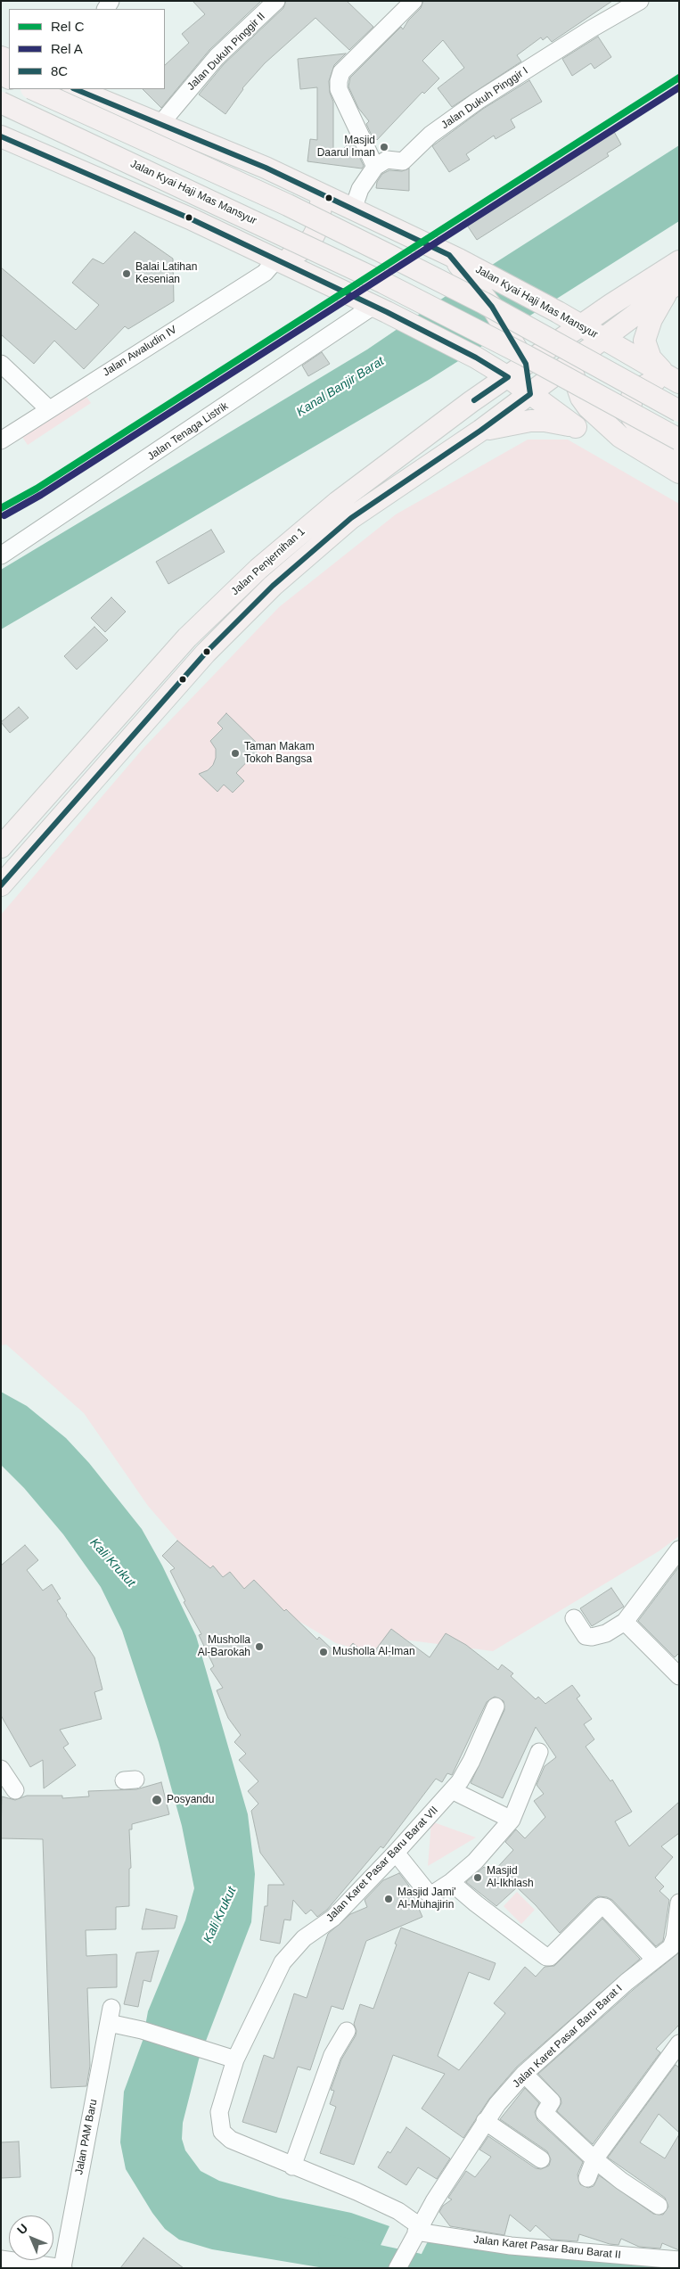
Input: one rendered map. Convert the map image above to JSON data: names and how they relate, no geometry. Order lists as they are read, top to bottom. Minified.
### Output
{"streets":{"main road":["Jalan Kyai Haji Mas Mansyur","Jalan Penjernihan 1"],"street":["Jalan Dukuh Pinggir II","Jalan Dukuh Pinggir I","Jalan Awaludin IV","Jalan Tenaga Listrik","Jalan Karet Pasar Baru Barat VII","Jalan Karet Pasar Baru Barat I","Jalan PAM Baru","Jalan Karet Pasar Baru Barat II"]},"crossings":[["Jalan Kyai Haji Mas Mansyur","Jalan Penjernihan 1"],["Jalan Karet Pasar Baru Barat VII","Jalan Karet Pasar Baru Barat I"],["Jalan Karet Pasar Baru Barat VII","Jalan PAM Baru"],["Jalan Karet Pasar Baru Barat VII","Jalan Karet Pasar Baru Barat II"],["Jalan Karet Pasar Baru Barat I","Jalan Karet Pasar Baru Barat II"]],"water":["Kanal Banjir Barat","Kali Krukut"],"places":["Masjid Daarul Iman","Balai Latihan Kesenian","Taman Makam Tokoh Bangsa","Musholla Al-Barokah","Musholla Al-Iman","Posyandu","Masjid Al-Ikhlash","Masjid Jami' Al-Muhajirin"],"lines":["rail line C","rail line A","transit line 8C"],"legend":["Rel C","Rel A","8C"],"north":"top left"}
